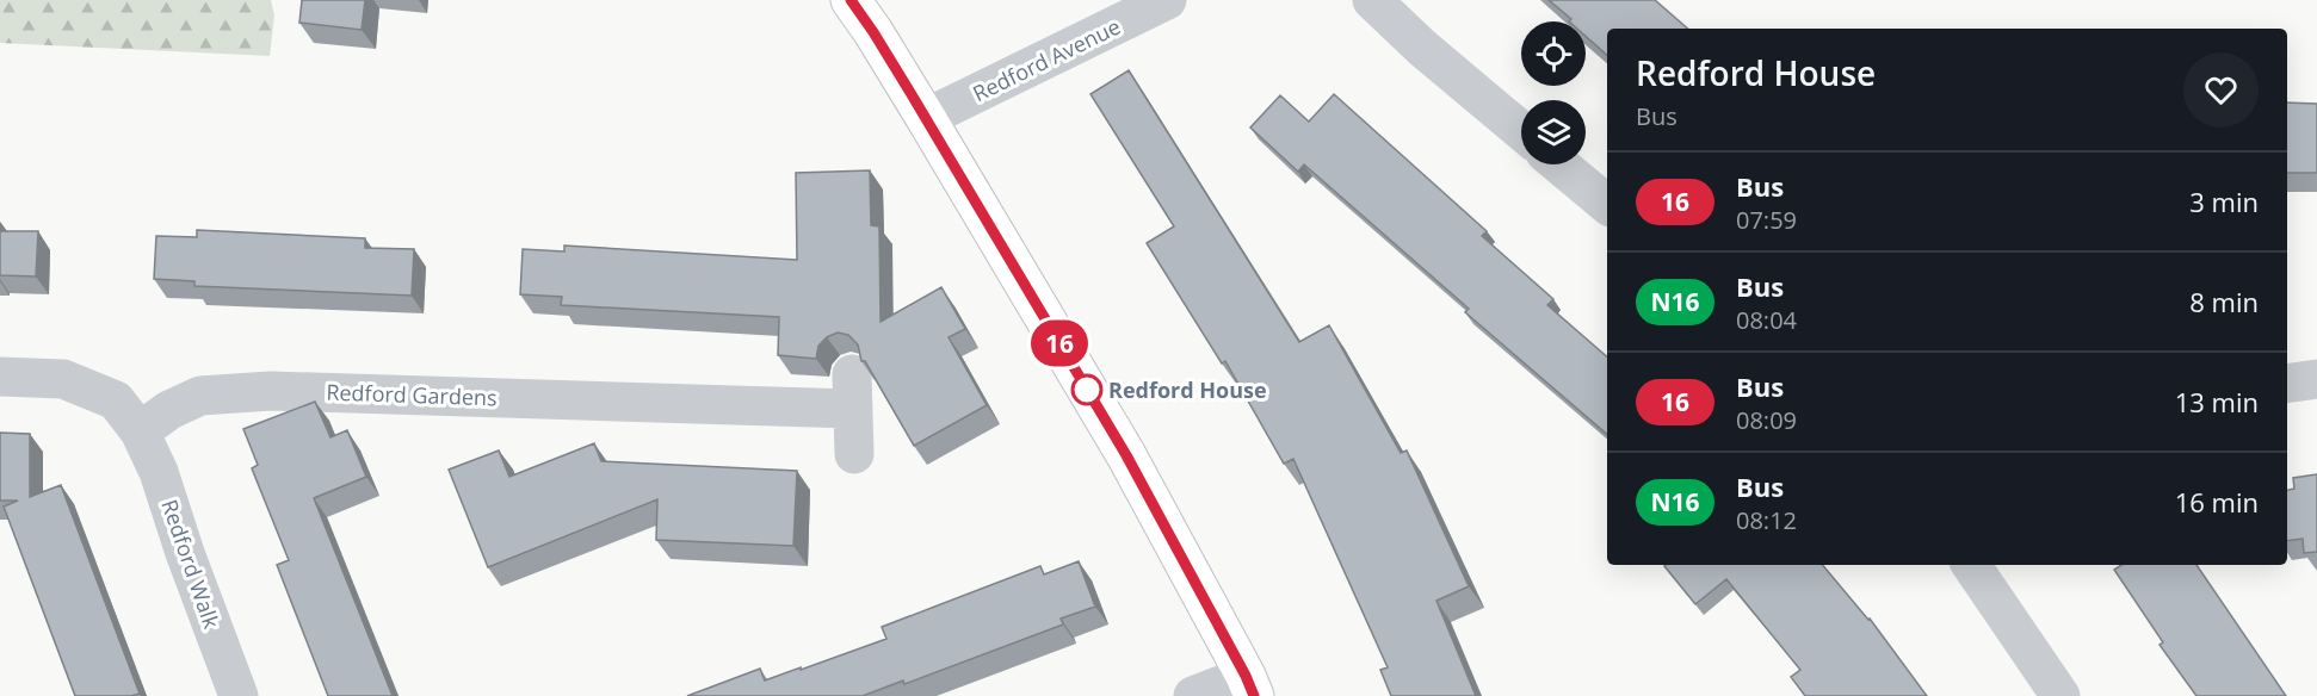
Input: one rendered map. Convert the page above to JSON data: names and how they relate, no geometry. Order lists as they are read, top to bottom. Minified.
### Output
{"streets":{"street":["Redford Avenue","Redford Gardens","Redford Walk"]},"crossings":[["Redford Gardens","Redford Walk"]],"places":["Redford House"],"lines":["bus line 16"],"page":{"on_map":"16","heading":["Redford House","Bus"],"list":[{"mark":"16","name":"Bus","note":"07:59","value":"3 min"},{"mark":"N16","name":"Bus","note":"08:04","value":"8 min"},{"mark":"16","name":"Bus","note":"08:09","value":"13 min"},{"mark":"N16","name":"Bus","note":"08:12","value":"16 min"}]}}
